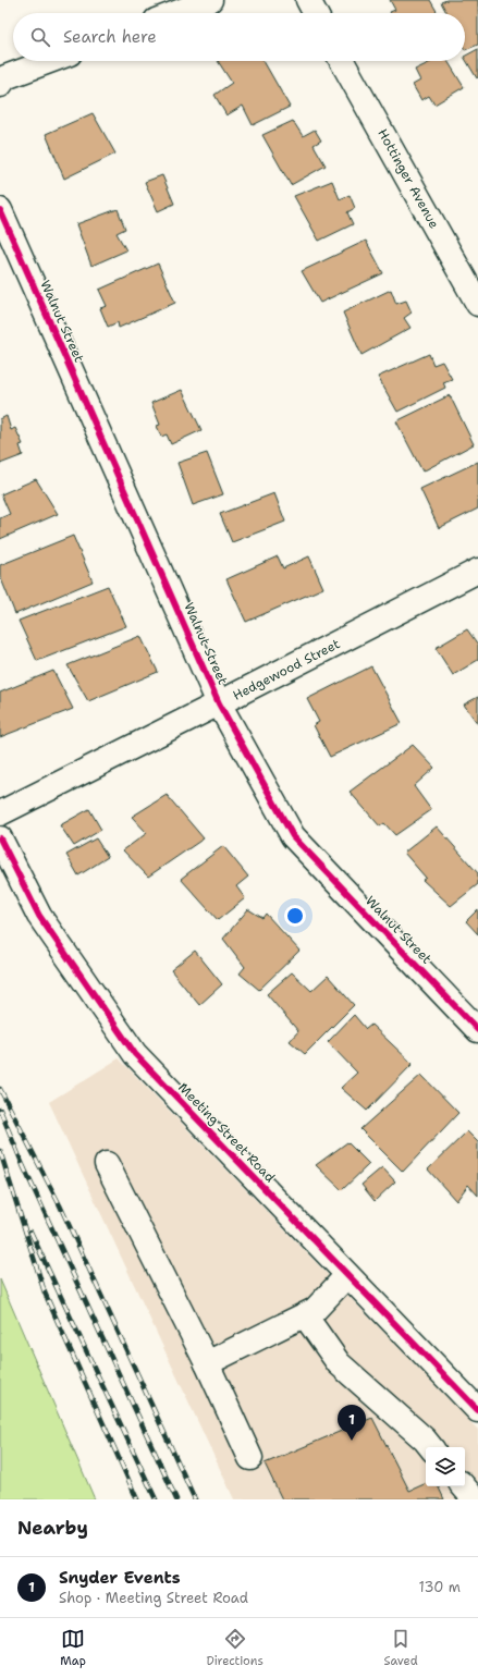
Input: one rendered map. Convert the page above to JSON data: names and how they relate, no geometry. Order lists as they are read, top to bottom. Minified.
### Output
{"streets":{"street":["Hottinger Avenue","Walnut Street","Hedgewood Street","Meeting Street Road"]},"crossings":[["Walnut Street","Hedgewood Street"]],"page":{"search":"Search here","pins":"1","heading":"Nearby","list":[{"mark":"1","name":"Snyder Events","note":"Shop · Meeting Street Road","value":"130 m"}],"nav":["Map","Directions","Saved"]}}
